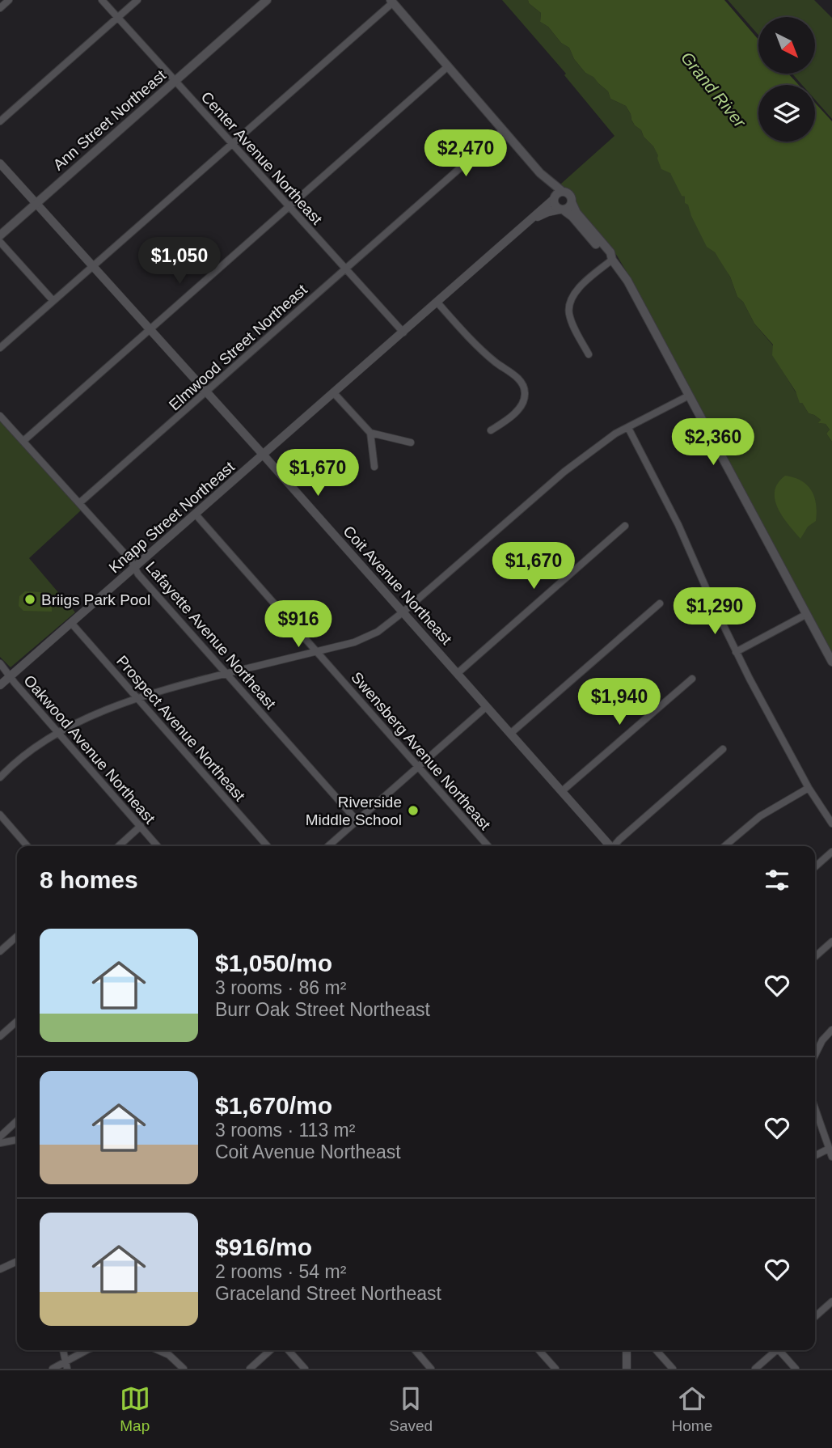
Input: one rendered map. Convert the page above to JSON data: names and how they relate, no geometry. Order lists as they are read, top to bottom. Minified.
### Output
{"streets":{"main road":["Ann Street Northeast"],"street":["Center Avenue Northeast","Elmwood Street Northeast","Knapp Street Northeast","Coit Avenue Northeast","Lafayette Avenue Northeast","Prospect Avenue Northeast","Oakwood Avenue Northeast","Swensberg Avenue Northeast"]},"crossings":[["Ann Street Northeast","Center Avenue Northeast"],["Ann Street Northeast","Coit Avenue Northeast"],["Center Avenue Northeast","Elmwood Street Northeast"],["Center Avenue Northeast","Knapp Street Northeast"],["Elmwood Street Northeast","Coit Avenue Northeast"],["Elmwood Street Northeast","Lafayette Avenue Northeast"],["Knapp Street Northeast","Coit Avenue Northeast"],["Knapp Street Northeast","Lafayette Avenue Northeast"],["Knapp Street Northeast","Prospect Avenue Northeast"],["Knapp Street Northeast","Oakwood Avenue Northeast"],["Knapp Street Northeast","Swensberg Avenue Northeast"]],"water":["Grand River"],"places":["Briigs Park Pool","Riverside Middle School"],"north":"bottom right","page":{"price":["$2,470","$1,050","$2,360","$1,670","$1,670","$1,290","$916","$1,940"],"heading":"8 homes","list":[{"name":"$1,050/mo","note":"3 rooms · 86 m² · Burr Oak Street Northeast"},{"name":"$1,670/mo","note":"3 rooms · 113 m² · Coit Avenue Northeast"},{"name":"$916/mo","note":"2 rooms · 54 m² · Graceland Street Northeast"}],"tabs":["Map","Saved","Home"]}}
